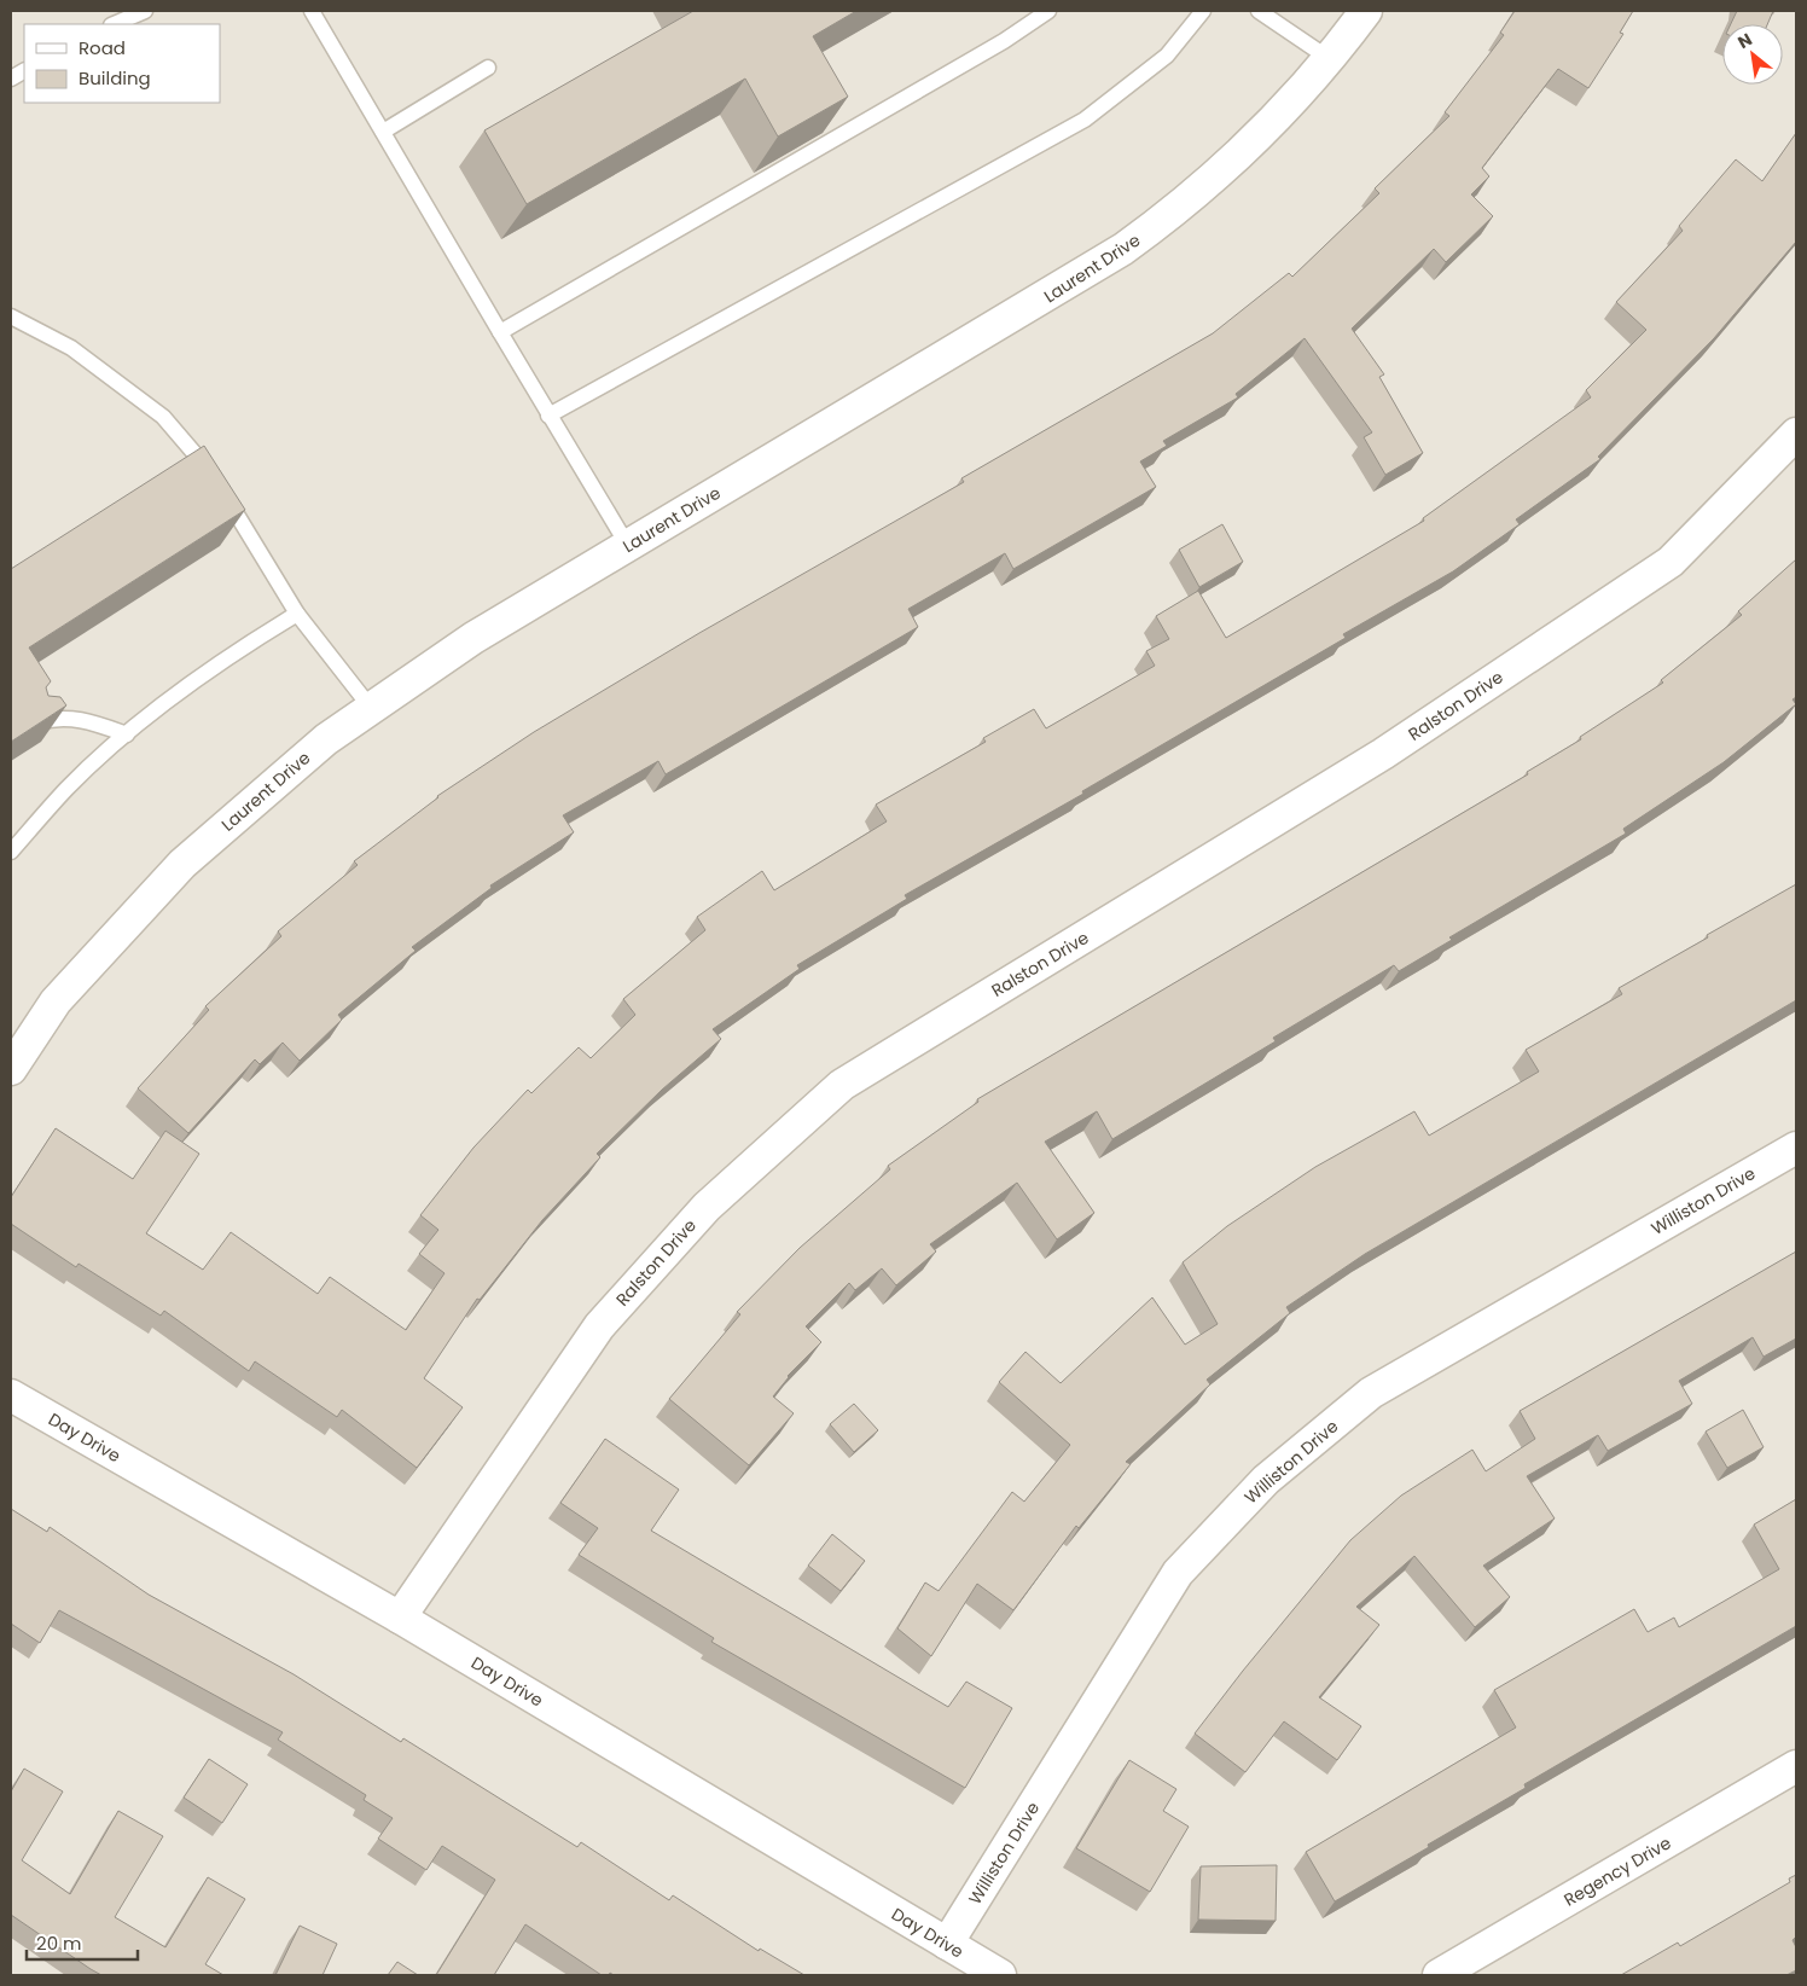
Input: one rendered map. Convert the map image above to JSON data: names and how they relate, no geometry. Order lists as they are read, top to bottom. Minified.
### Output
{"streets":{"street":["Laurent Drive","Ralston Drive","Williston Drive","Day Drive","Regency Drive"]},"crossings":[["Ralston Drive","Day Drive"],["Williston Drive","Day Drive"]],"legend":["Road","Building"],"scale_bar":"20 m","north":"top left"}
